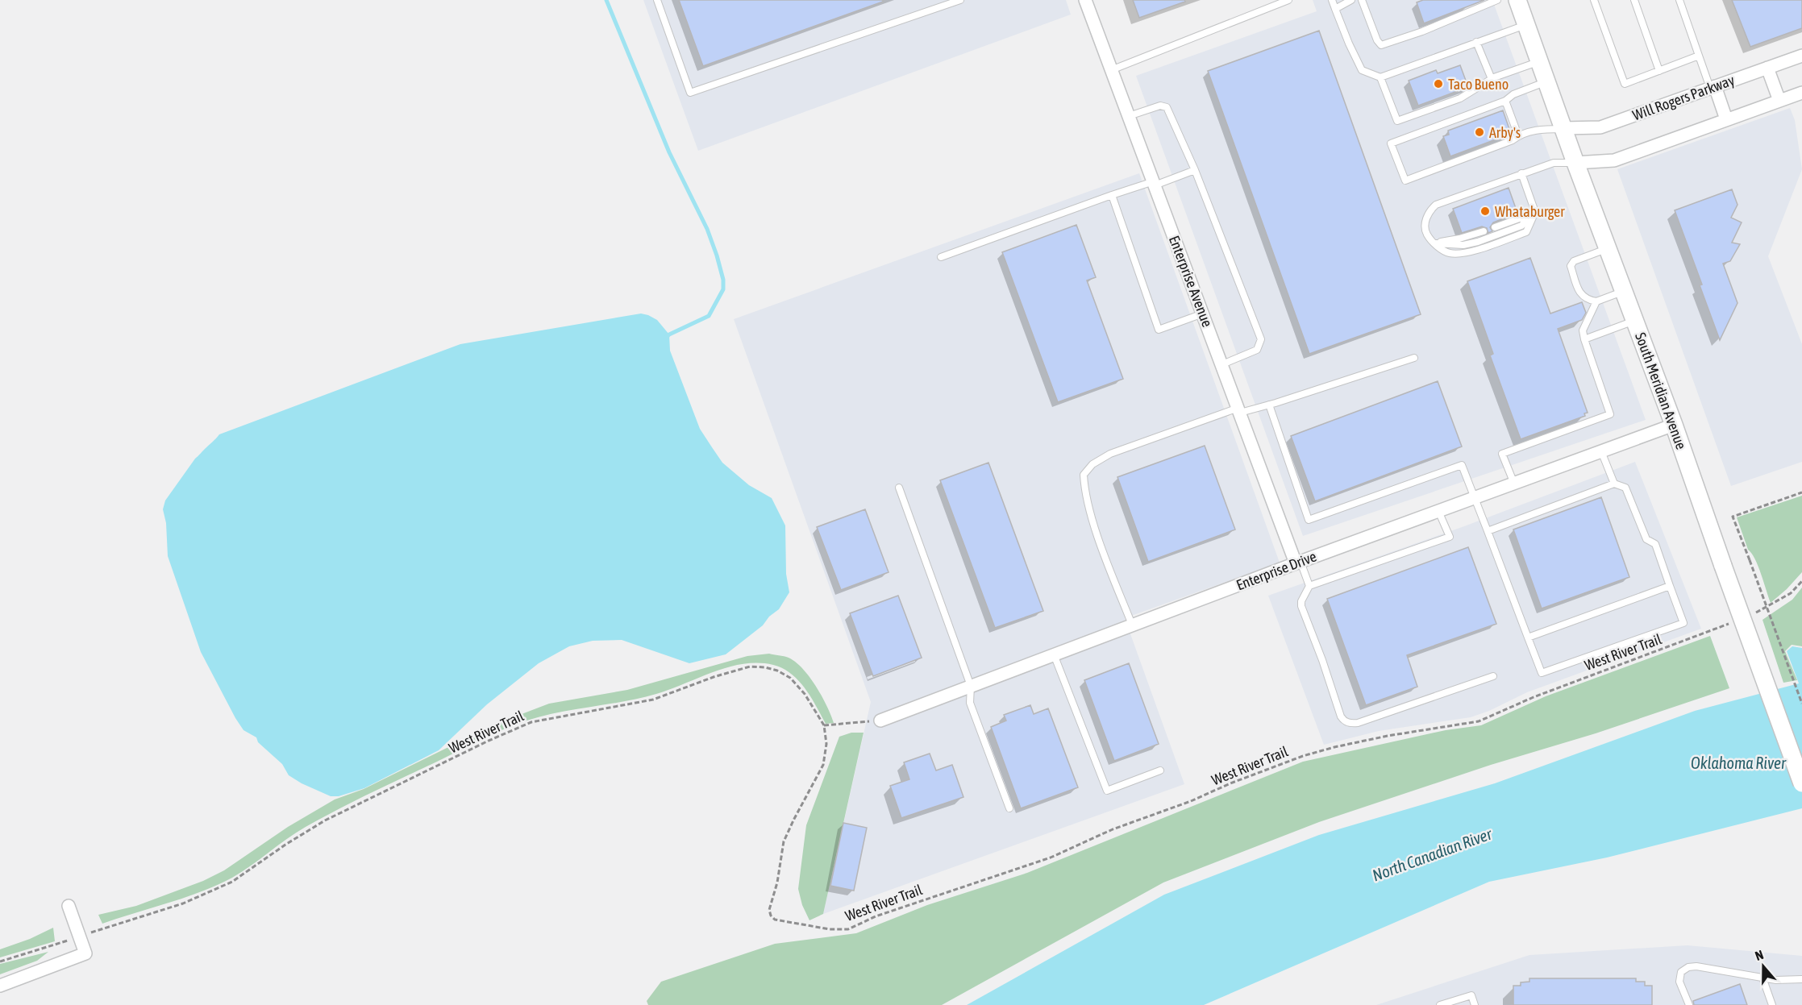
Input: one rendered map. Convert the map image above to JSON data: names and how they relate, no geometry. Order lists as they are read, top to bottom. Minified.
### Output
{"streets":{"main road":["South Meridian Avenue"],"street":["Will Rogers Parkway","Enterprise Avenue","Enterprise Drive"],"path":["West River Trail"]},"crossings":[["Will Rogers Parkway","South Meridian Avenue"],["Enterprise Avenue","Enterprise Drive"],["South Meridian Avenue","Enterprise Drive"]],"water":["Oklahoma River","North Canadian River"],"places":["Taco Bueno","Arby's","Whataburger"],"north":"top"}
